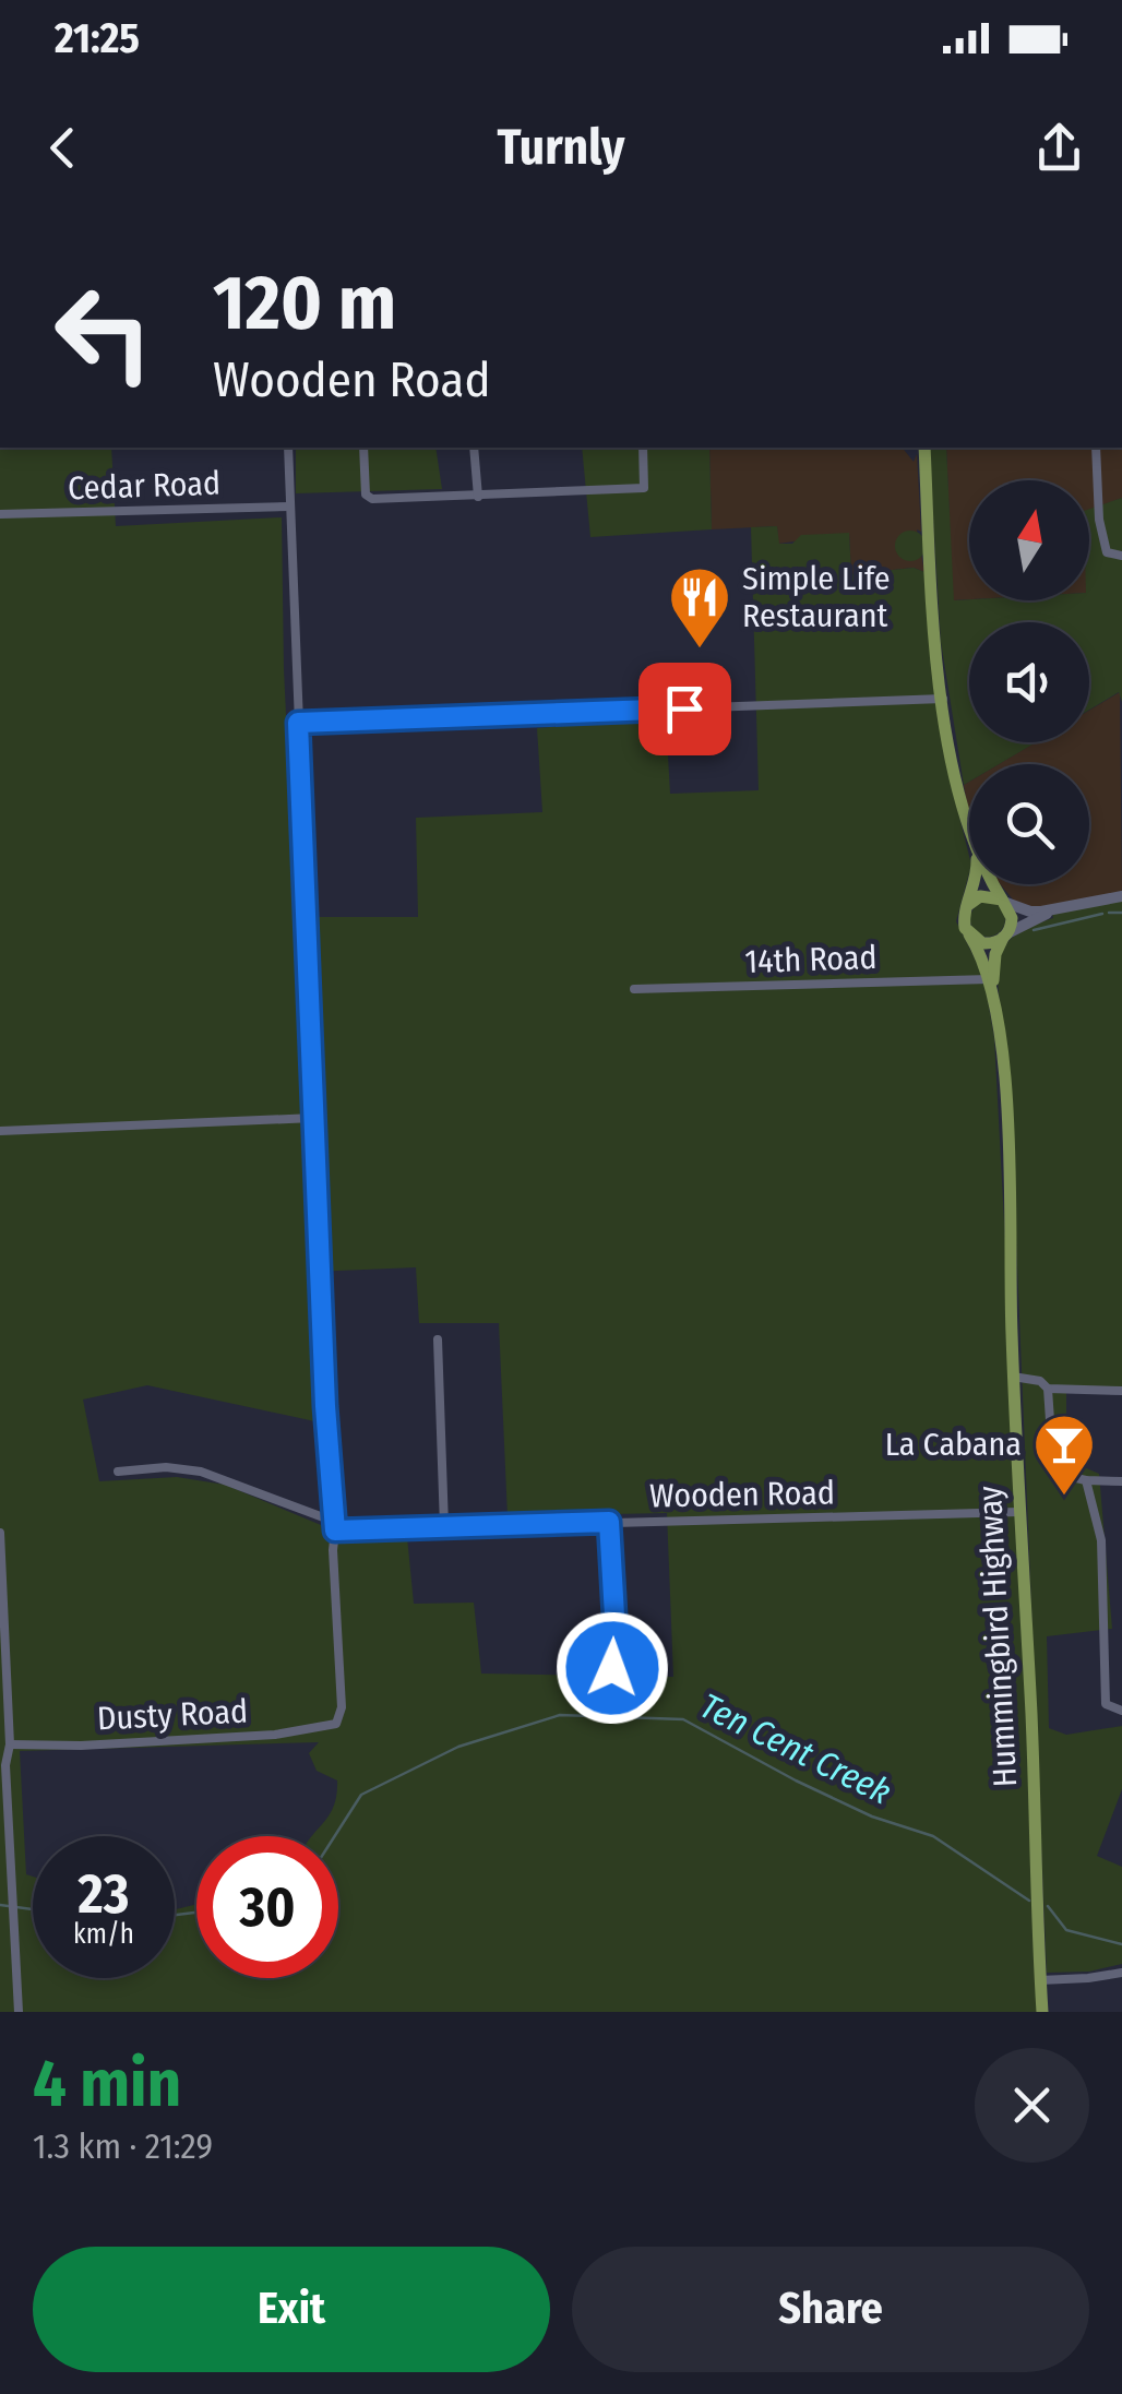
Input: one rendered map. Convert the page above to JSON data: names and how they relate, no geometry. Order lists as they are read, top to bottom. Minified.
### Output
{"streets":{"main road":["Hummingbird Highway"],"street":["Cedar Road","14th Road","Wooden Road","Dusty Road"]},"crossings":[["14th Road","Hummingbird Highway"],["Wooden Road","Hummingbird Highway"],["Wooden Road","Dusty Road"]],"water":["Ten Cent Creek"],"places":{"restaurant":["Simple Life Restaurant"],"bar":["La Cabana"]},"north":"top","page":{"status":"21:25","header":"Turnly","turn":["120 m","Wooden Road"],"speed":"23 km/h","limit":"30","heading":["4 min","1.3 km · 21:29"],"buttons":["Exit","Share"]}}
